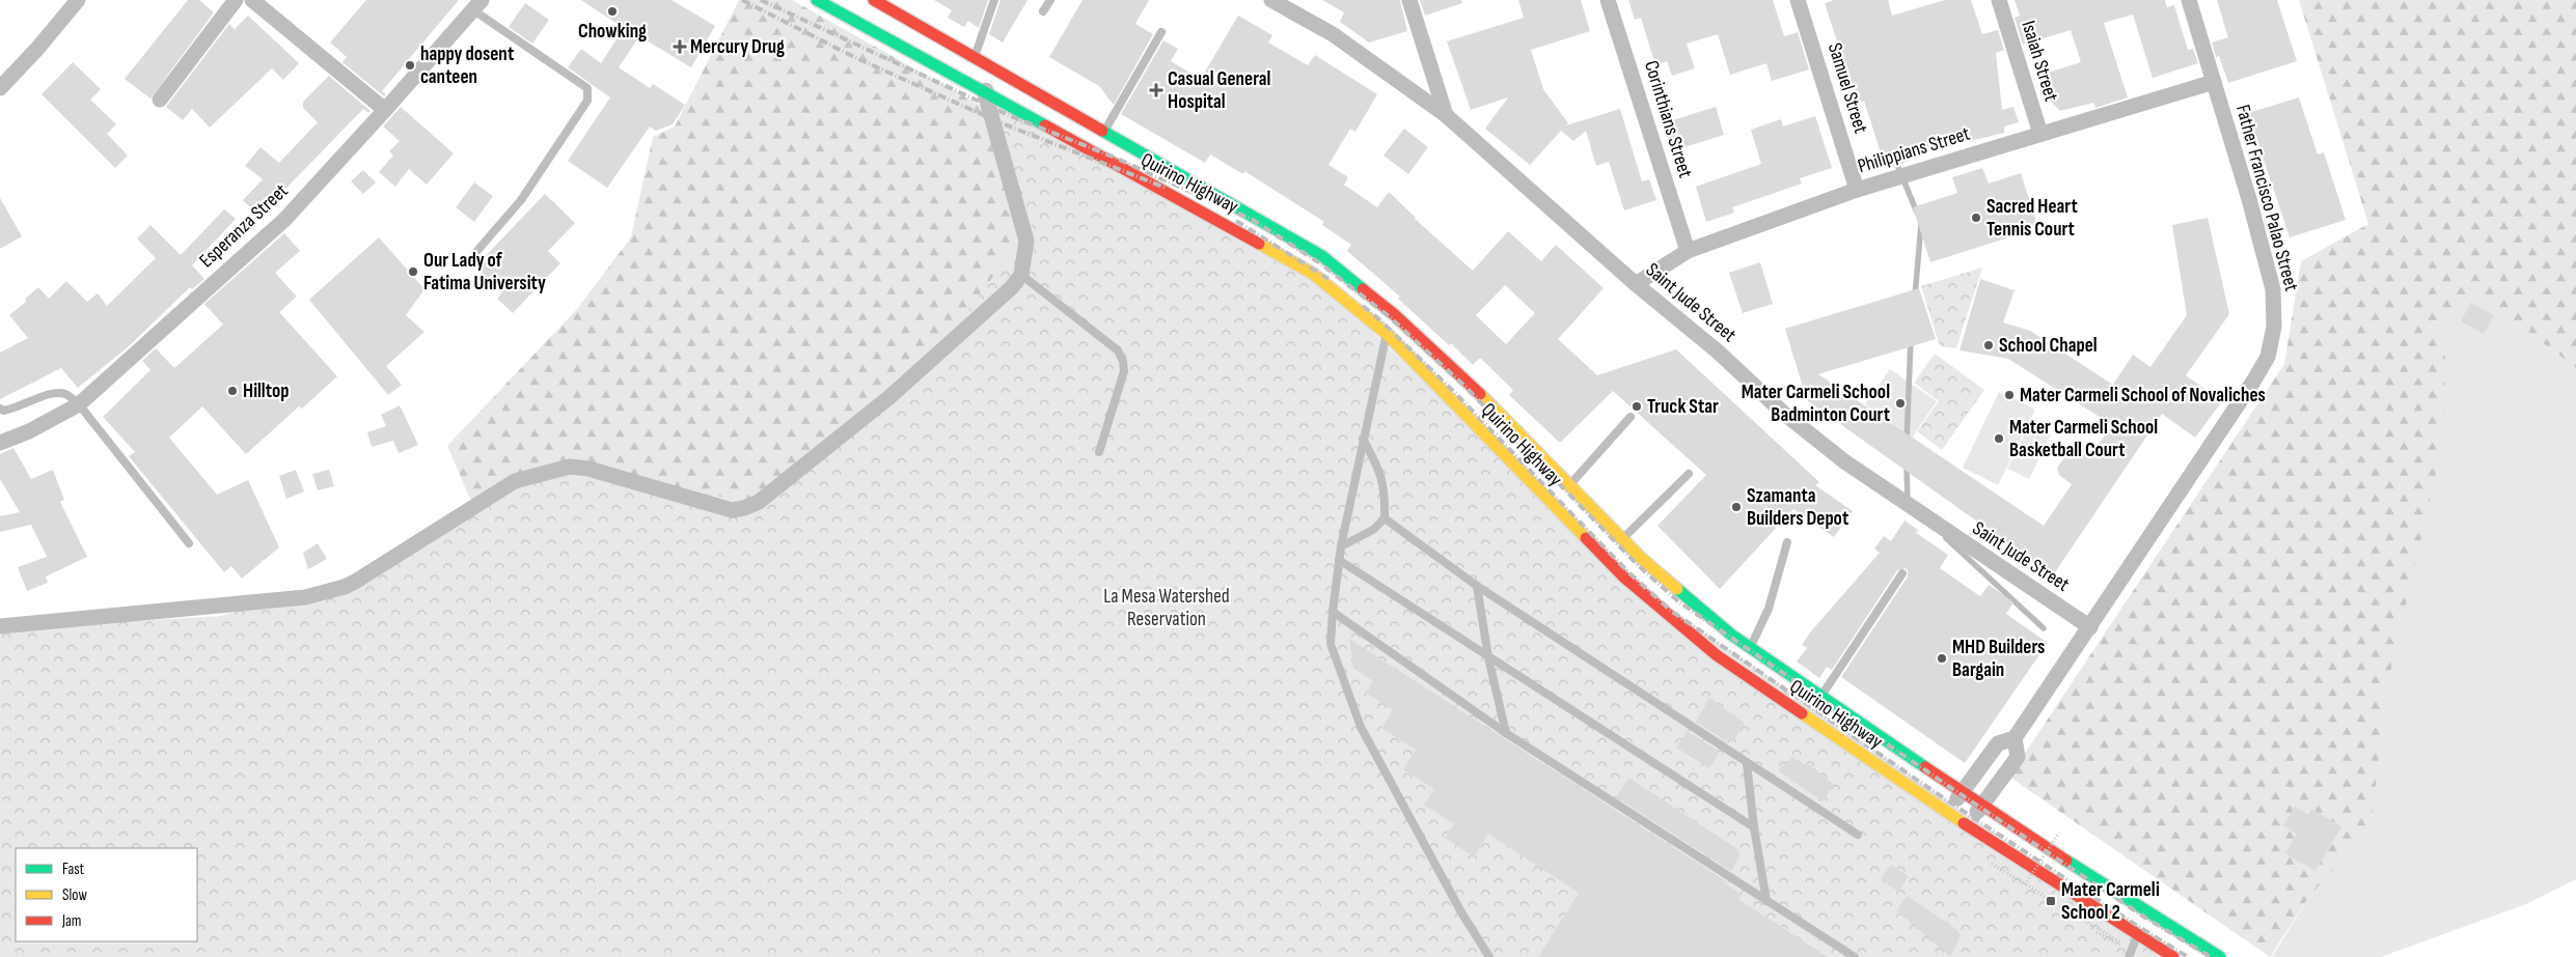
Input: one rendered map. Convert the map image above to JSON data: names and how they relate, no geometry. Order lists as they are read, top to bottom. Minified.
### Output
{"streets":{"main road":["Quirino Highway"],"street":["Isaiah Street","Samuel Street","Corinthians Street","Philippians Street","Father Francisco Palao Street","Esperanza Street","Saint Jude Street"]},"crossings":[["Isaiah Street","Philippians Street"],["Samuel Street","Philippians Street"],["Corinthians Street","Philippians Street"],["Philippians Street","Father Francisco Palao Street"],["Philippians Street","Saint Jude Street"],["Quirino Highway","Father Francisco Palao Street"],["Father Francisco Palao Street","Saint Jude Street"]],"parks":["La Mesa Watershed Reservation"],"places":{"other":["Chowking","happy dosent canteen","Sacred Heart Tennis Court","Our Lady of Fatima University","School Chapel","Hilltop","Mater Carmeli School of Novaliches","Mater Carmeli School Badminton Court","Truck Star","Mater Carmeli School Basketball Court","Szamanta Builders Depot","MHD Builders Bargain"],"health":["Mercury Drug","Casual General Hospital"],"transit":["Mater Carmeli School 2"]},"legend":["Fast","Slow","Jam"]}
